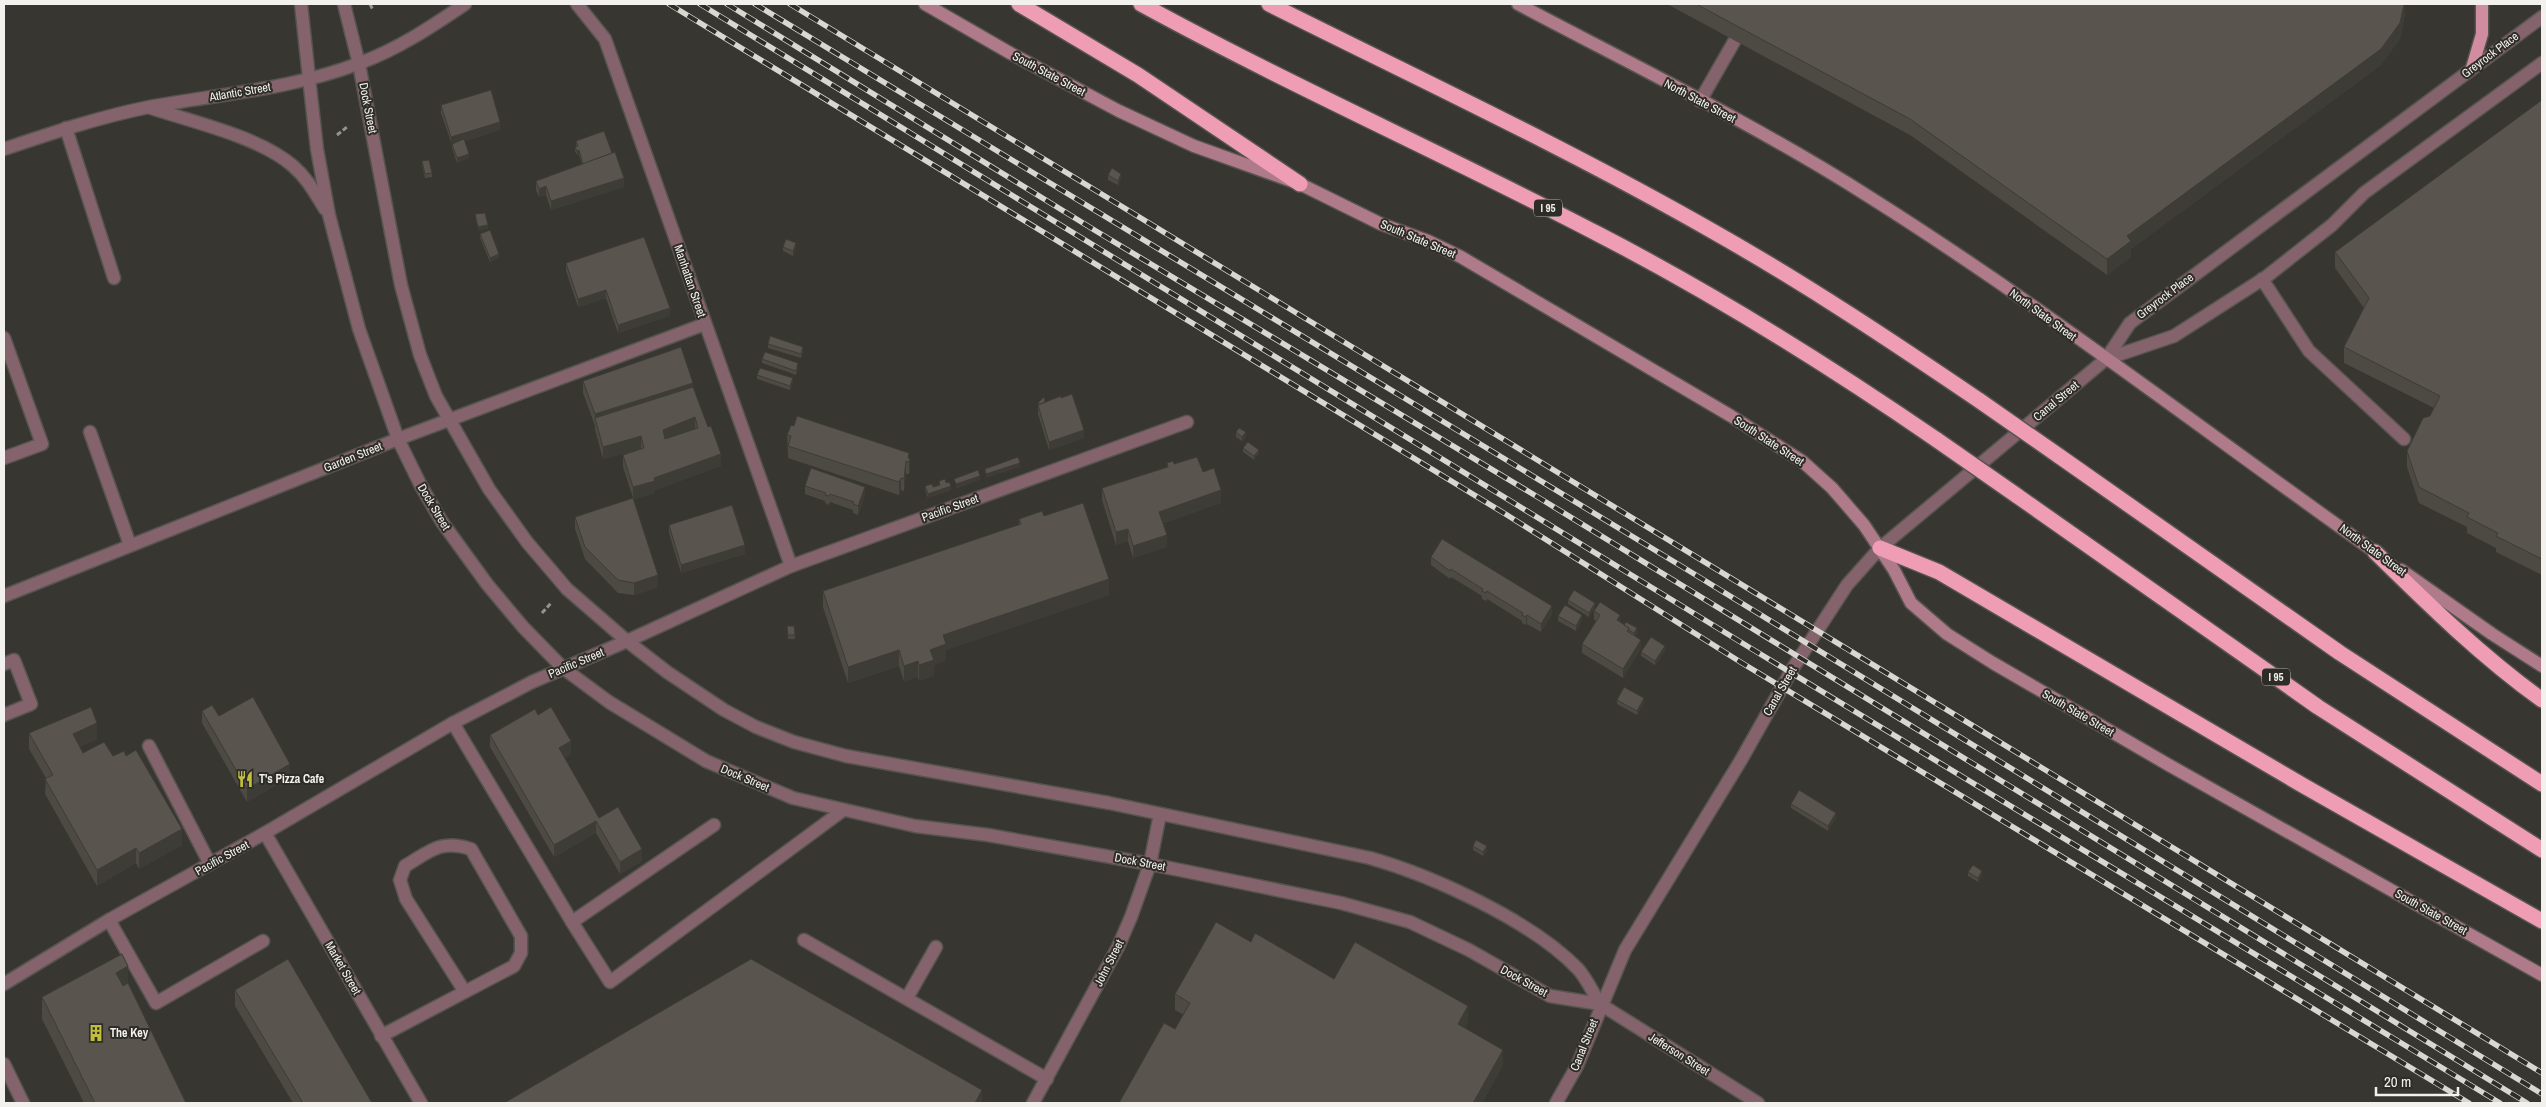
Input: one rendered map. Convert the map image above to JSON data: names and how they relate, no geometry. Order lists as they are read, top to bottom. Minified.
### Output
{"streets":{"highway":["I 95"],"main road":["South State Street","North State Street"],"street":["Greyrock Place","Atlantic Street","Dock Street","Manhattan Street","Canal Street","Garden Street","Pacific Street","John Street","Market Street","Jefferson Street"]},"crossings":[["Greyrock Place","North State Street"],["Greyrock Place","Canal Street"],["South State Street","Canal Street"],["Atlantic Street","Dock Street"],["North State Street","Canal Street"],["Dock Street","Canal Street"],["Dock Street","Garden Street"],["Dock Street","Pacific Street"],["Dock Street","John Street"],["Dock Street","Jefferson Street"],["Manhattan Street","Garden Street"],["Manhattan Street","Pacific Street"],["Canal Street","Jefferson Street"],["Pacific Street","Market Street"]],"places":{"restaurant":["T's Pizza Cafe"],"building":["The Key"]},"scale_bar":"20 m"}
